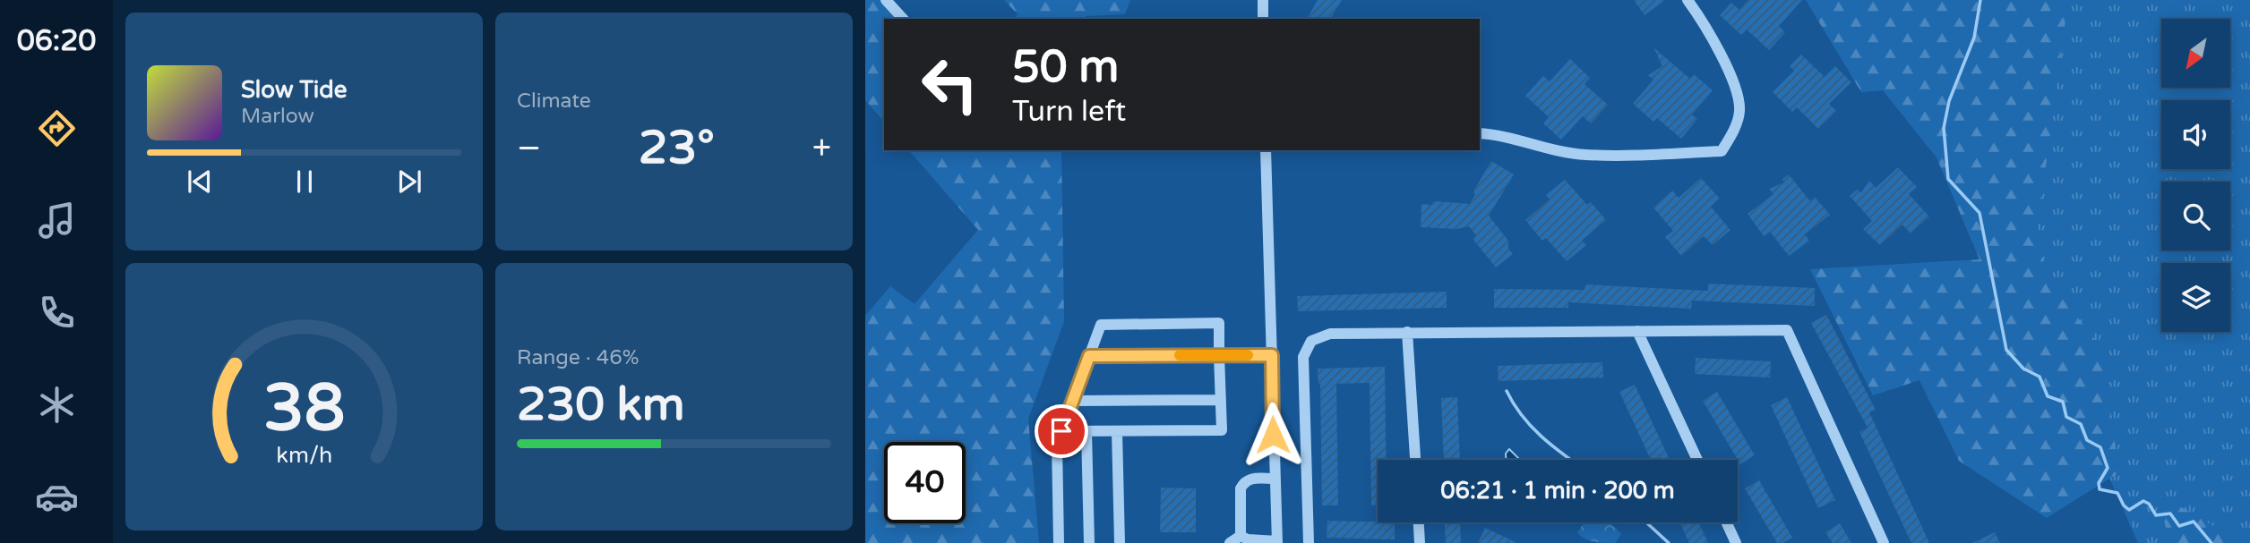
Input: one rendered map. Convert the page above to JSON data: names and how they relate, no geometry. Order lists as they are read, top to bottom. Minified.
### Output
{"north":"bottom left","page":{"tabs":"06:20","tile":["Climate",["Range · 46%","230 km"]],"turn":["50 m","Turn left"],"song":["Slow Tide","Marlow"],"heat":["−","23°","+"],"limit":"40","trip":"06:21 · 1 min · 200 m","gauge":["38","km/h"]}}
